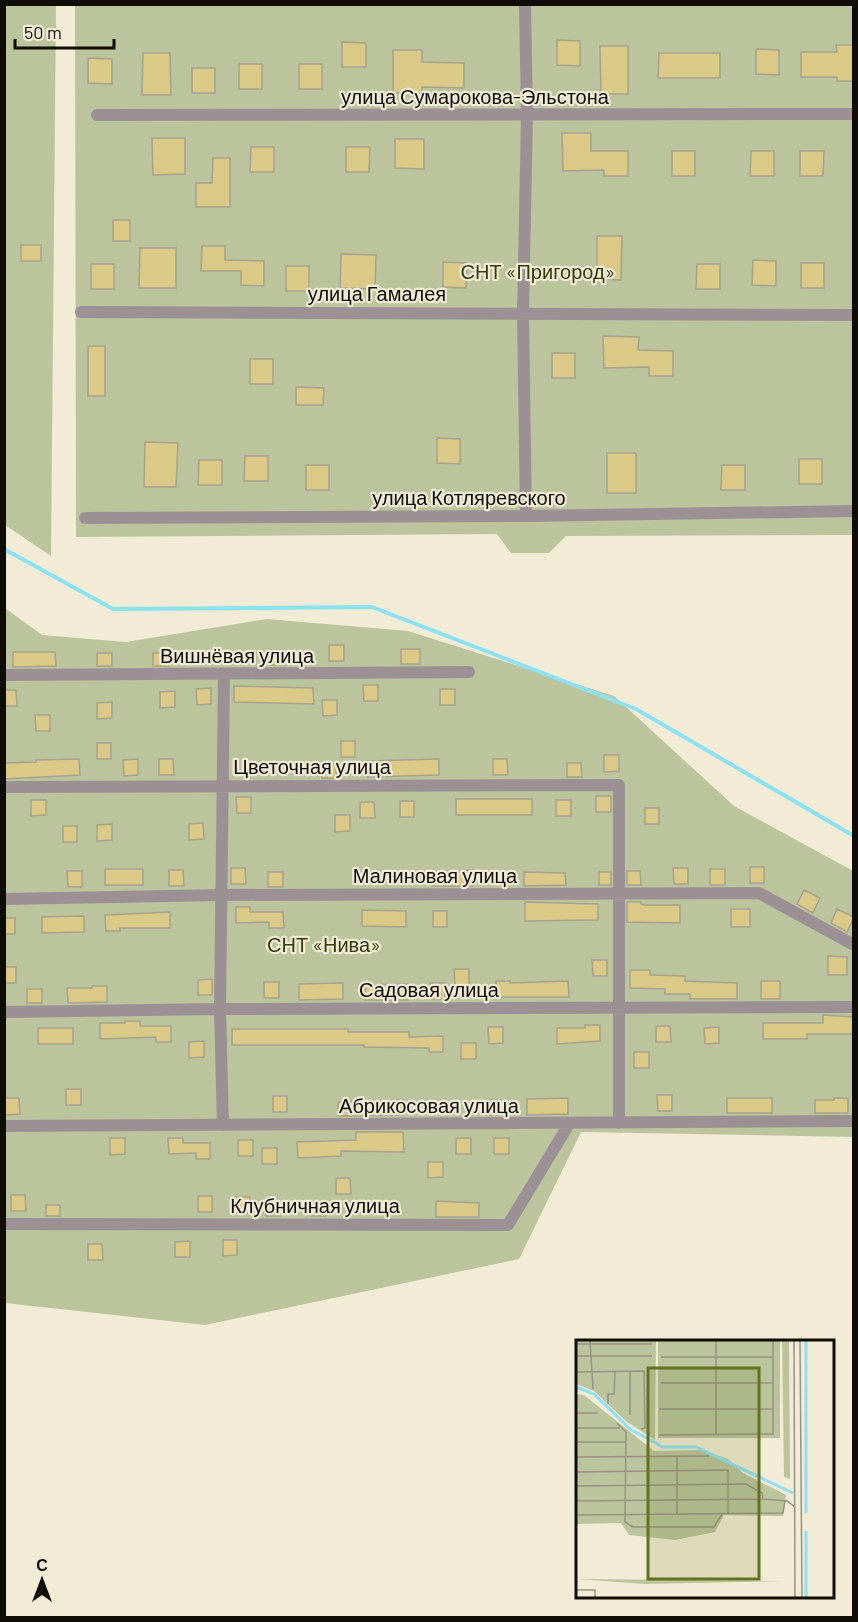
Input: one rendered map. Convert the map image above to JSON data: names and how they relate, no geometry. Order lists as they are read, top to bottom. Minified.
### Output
{"streets":{"street":["улица Сумарокова-Эльстона","улица Гамалея","улица Котляревского","Вишнёвая улица","Цветочная улица","Малиновая улица","Садовая улица","Абрикосовая улица","Клубничная улица"]},"crossings":[["Цветочная улица","Малиновая улица"],["Абрикосовая улица","Клубничная улица"]],"parks":["СНТ «Пригород»","СНТ «Нива»"],"scale_bar":"50 m","north":"top"}
